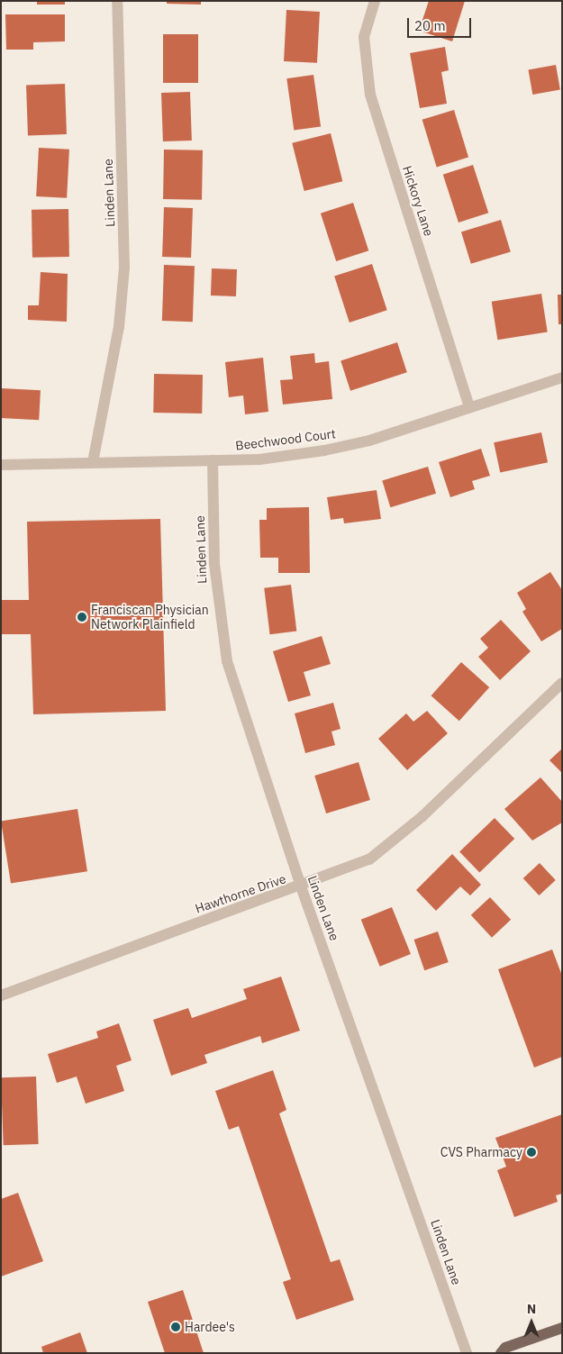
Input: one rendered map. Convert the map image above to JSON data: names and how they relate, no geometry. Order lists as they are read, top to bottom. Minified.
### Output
{"streets":{"street":["Linden Lane","Hickory Lane","Beechwood Court","Hawthorne Drive"]},"crossings":[["Linden Lane","Beechwood Court"],["Linden Lane","Hawthorne Drive"],["Hickory Lane","Beechwood Court"]],"places":["Franciscan Physician Network Plainfield","CVS Pharmacy","Hardee's"],"scale_bar":"20 m","north":"top"}
